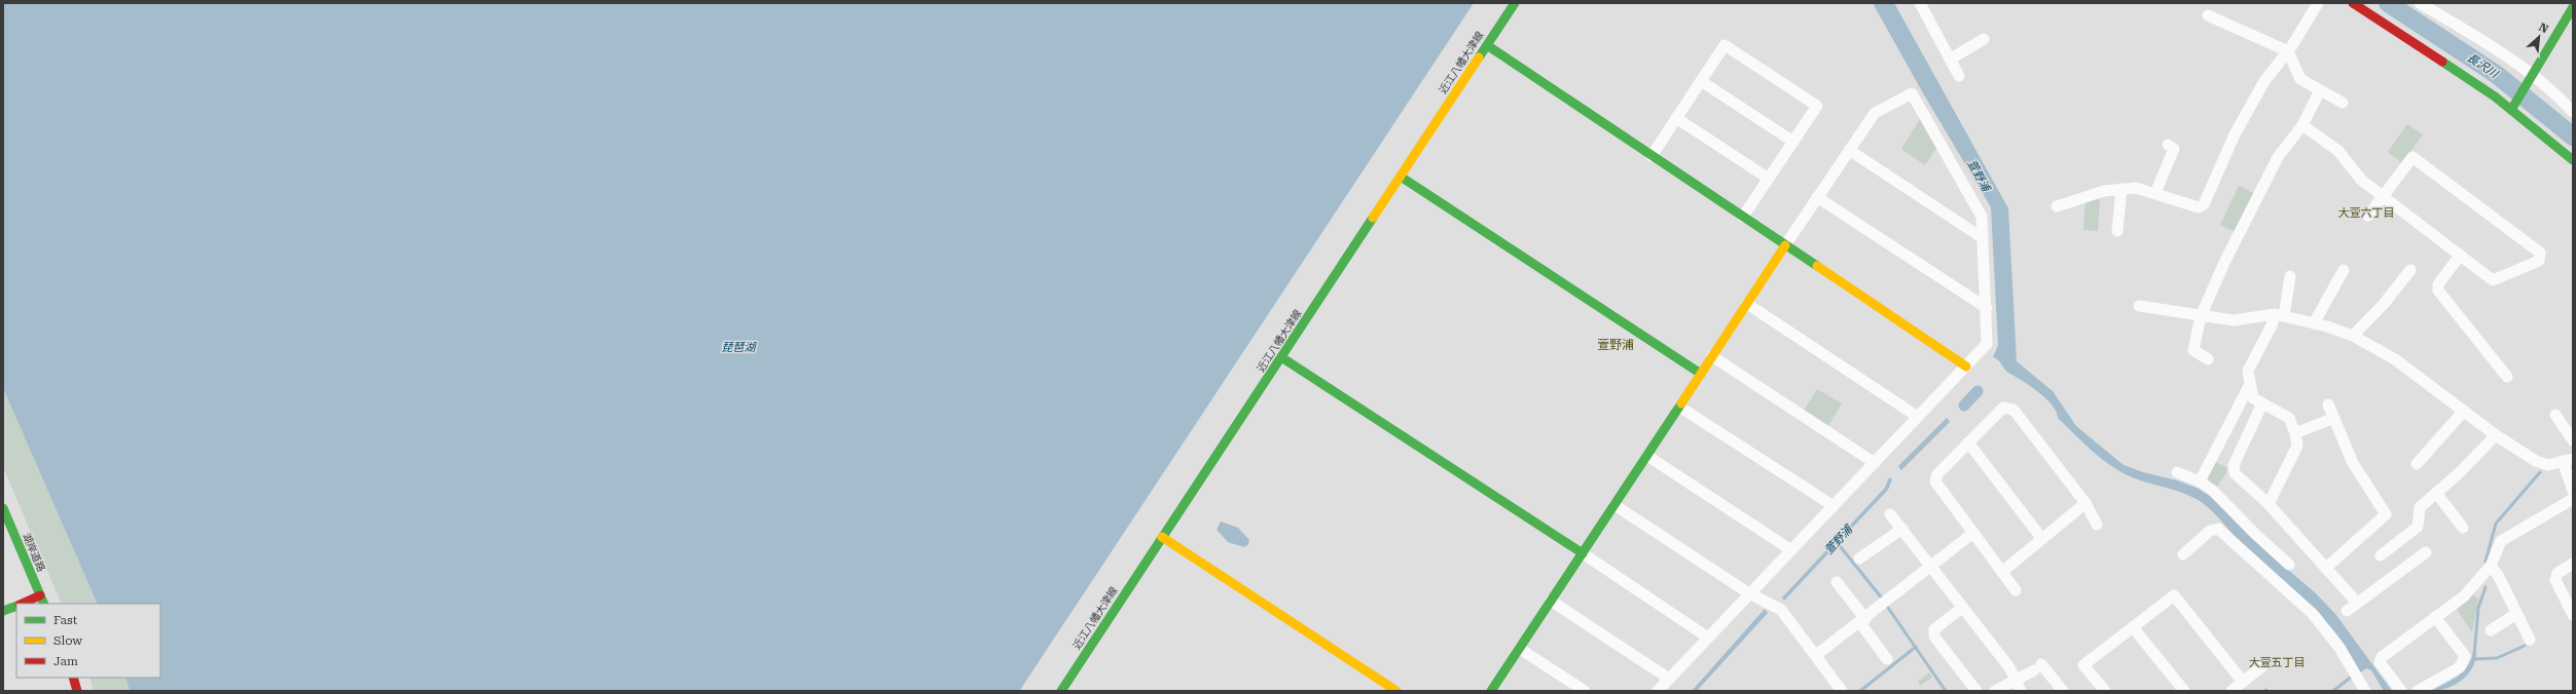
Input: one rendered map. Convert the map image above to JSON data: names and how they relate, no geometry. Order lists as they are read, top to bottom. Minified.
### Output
{"streets":{"street":["近江八幡大津線","湖岸道路"]},"districts":["大萱六丁目","萱野浦","大萱五丁目"],"water":["長沢川","萱野浦","琵琶湖"],"legend":["Fast","Slow","Jam"],"north":"top right"}
